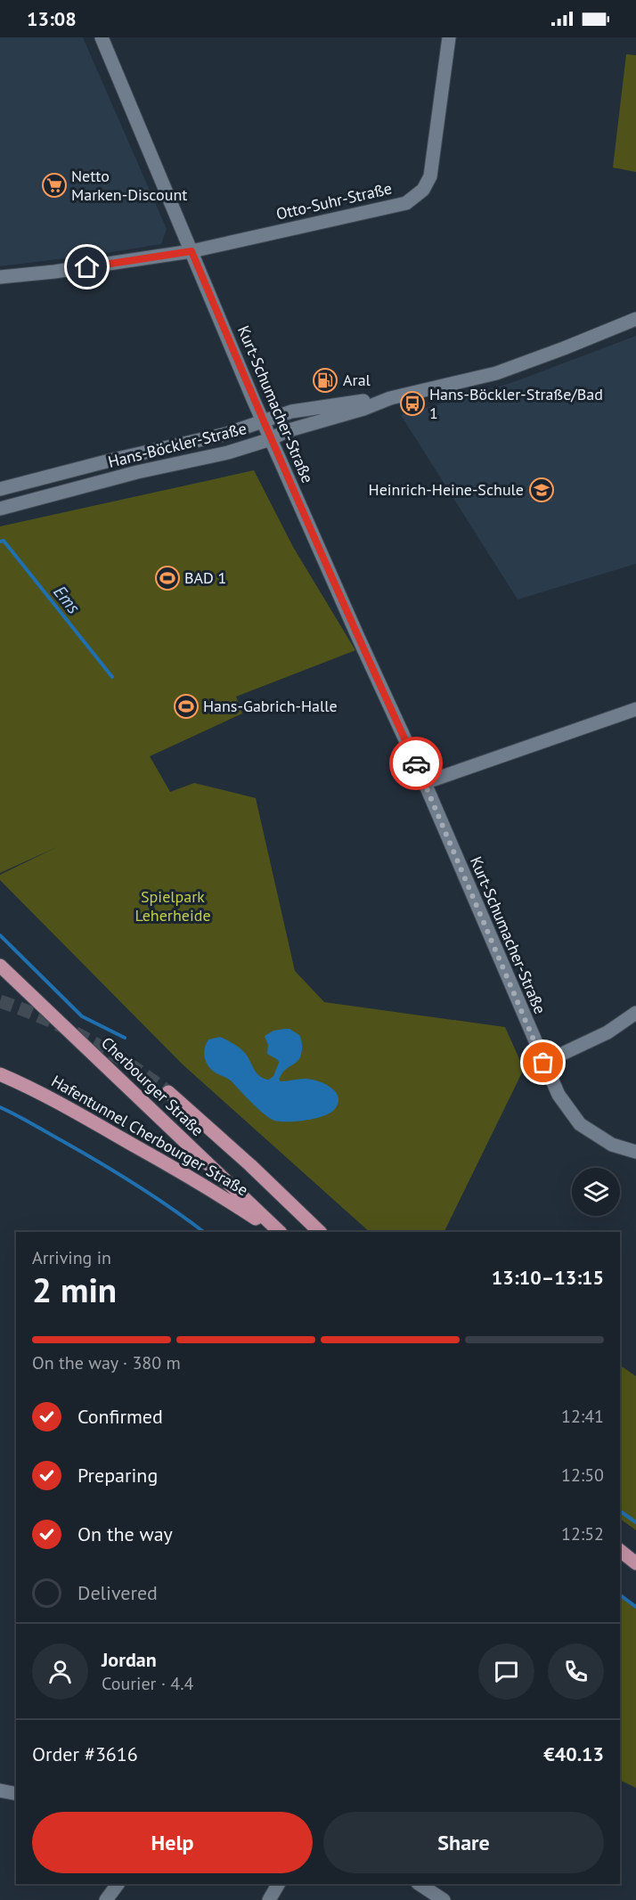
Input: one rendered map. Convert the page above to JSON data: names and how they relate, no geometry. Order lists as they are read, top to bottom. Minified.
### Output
{"streets":{"main road":["Cherbourger Straße","Hafentunnel Cherbourger Straße"],"street":["Otto-Suhr-Straße","Kurt-Schumacher-Straße","Hans-Böckler-Straße"]},"crossings":[["Otto-Suhr-Straße","Kurt-Schumacher-Straße"],["Kurt-Schumacher-Straße","Hans-Böckler-Straße"]],"water":["Ems"],"parks":["Spielpark Leherheide"],"places":{"supermarket":["Netto Marken-Discount"],"fuel station":["Aral"],"bus stop":["Hans-Böckler-Straße/Bad 1"],"school or university":["Heinrich-Heine-Schule"],"sports":["BAD 1","Hans-Gabrich-Halle"]},"page":{"status":"13:08","heading":["2 min","Arriving in","13:10–13:15"],"panel":["Jordan","Courier · 4.4","Order #3616","€40.13"],"bar":"On the way · 380 m","list":[["Confirmed","12:41"],["Preparing","12:50"],["On the way","12:52"],"Delivered"],"buttons":["Help","Share"]}}
